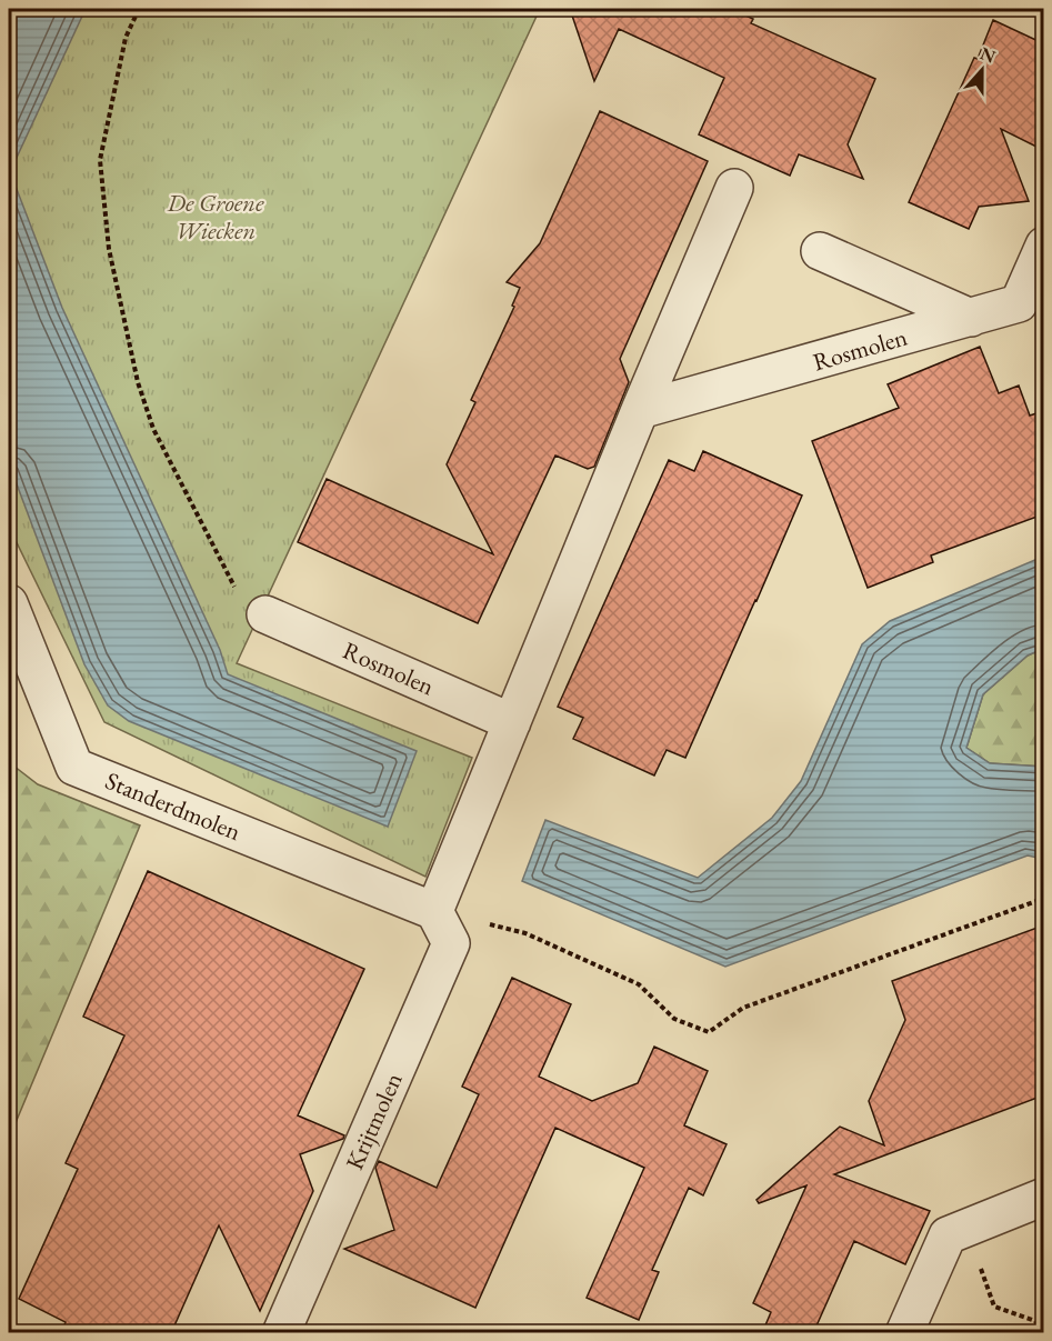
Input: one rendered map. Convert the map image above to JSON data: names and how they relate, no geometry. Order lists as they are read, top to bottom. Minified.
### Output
{"streets":{"street":["Rosmolen","Standerdmolen","Krijtmolen"]},"crossings":[["Standerdmolen","Krijtmolen"]],"parks":["De Groene Wiecken"],"north":"top"}
